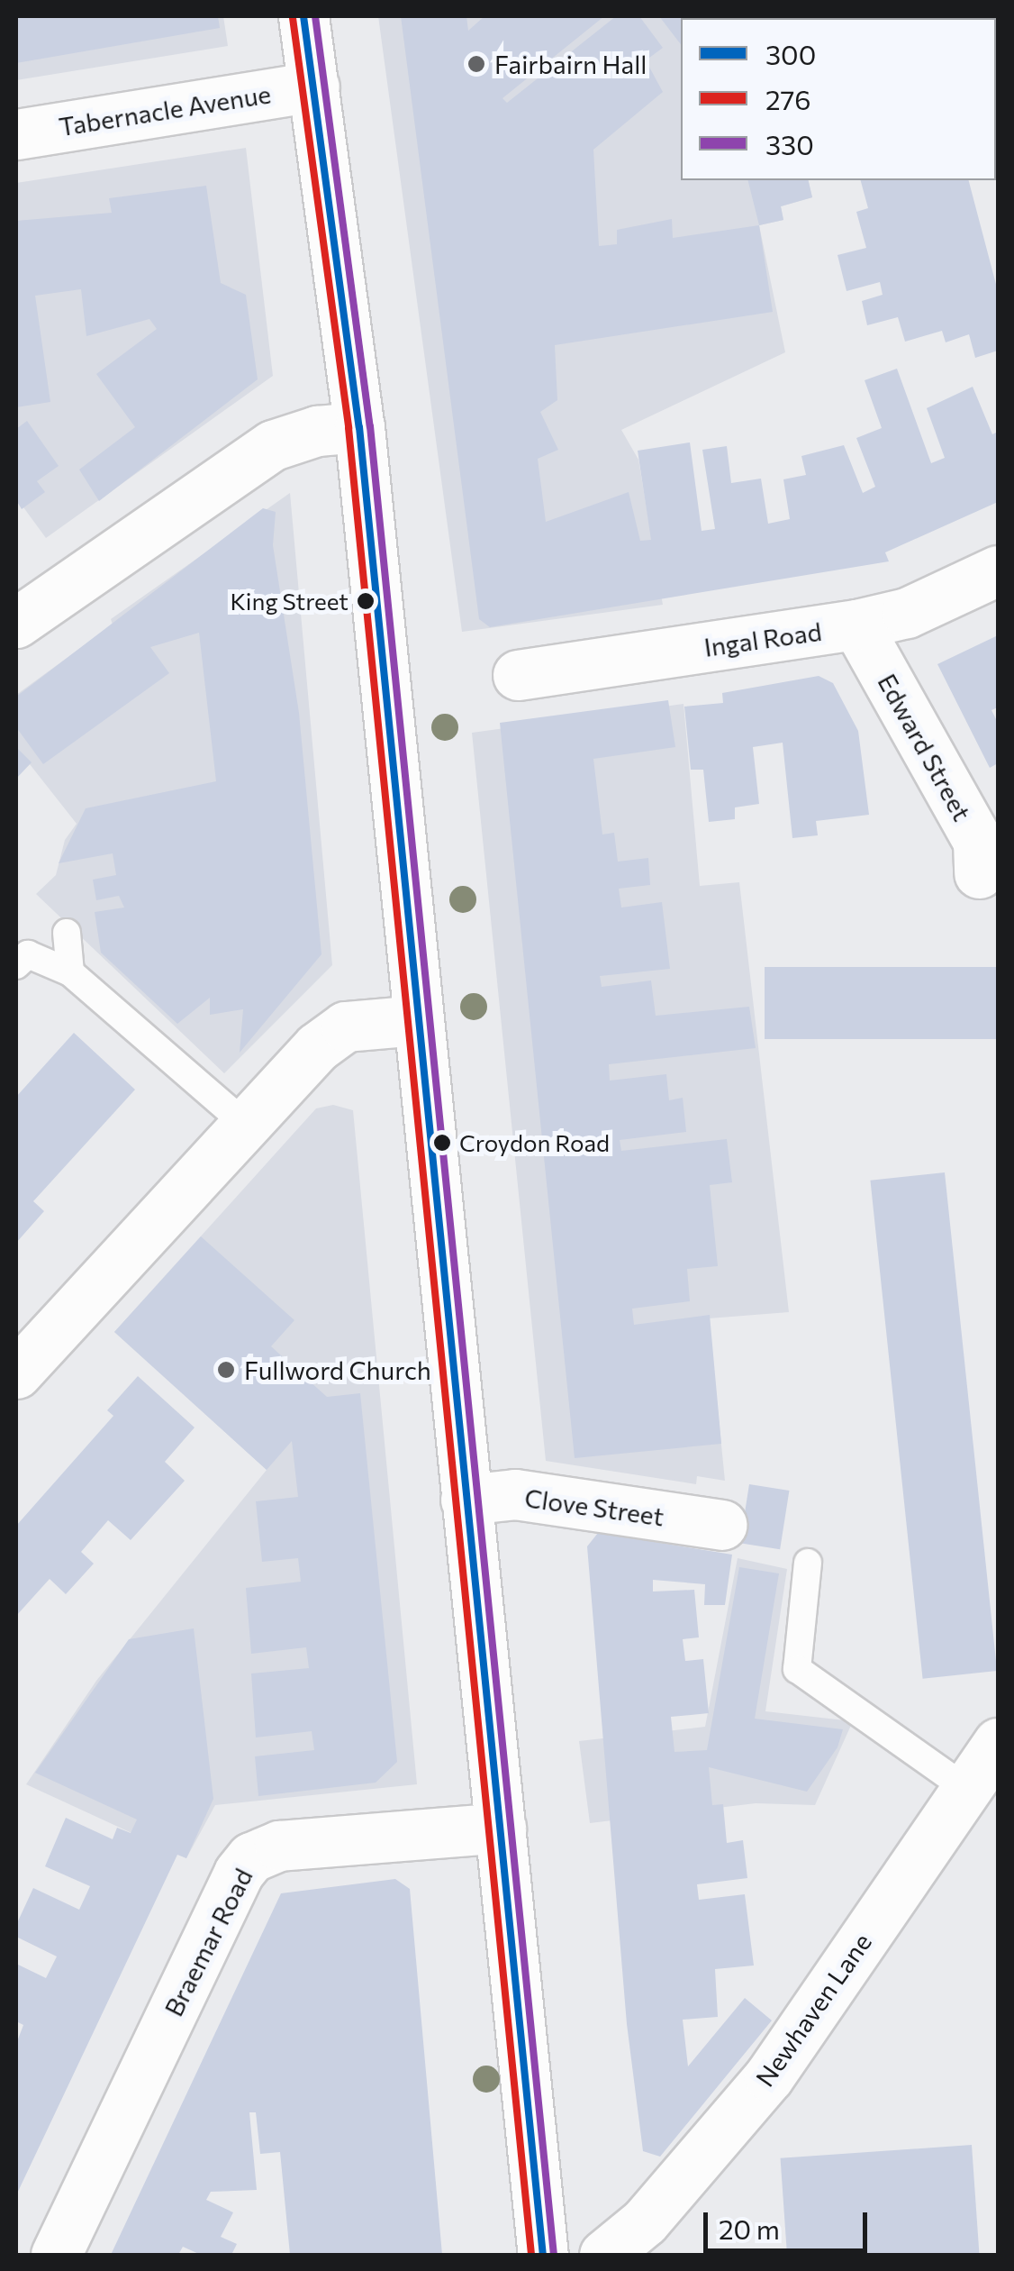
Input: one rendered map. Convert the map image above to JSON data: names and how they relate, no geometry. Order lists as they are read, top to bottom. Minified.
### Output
{"streets":{"street":["Tabernacle Avenue","Ingal Road","Edward Street","Clove Street","Braemar Road","Newhaven Lane"]},"crossings":[["Ingal Road","Edward Street"]],"places":["Fairbairn Hall","King Street","Croydon Road","Fullword Church"],"lines":["transit line 300","transit line 330","transit line 276"],"legend":["300","276","330"],"scale_bar":"20 m"}
